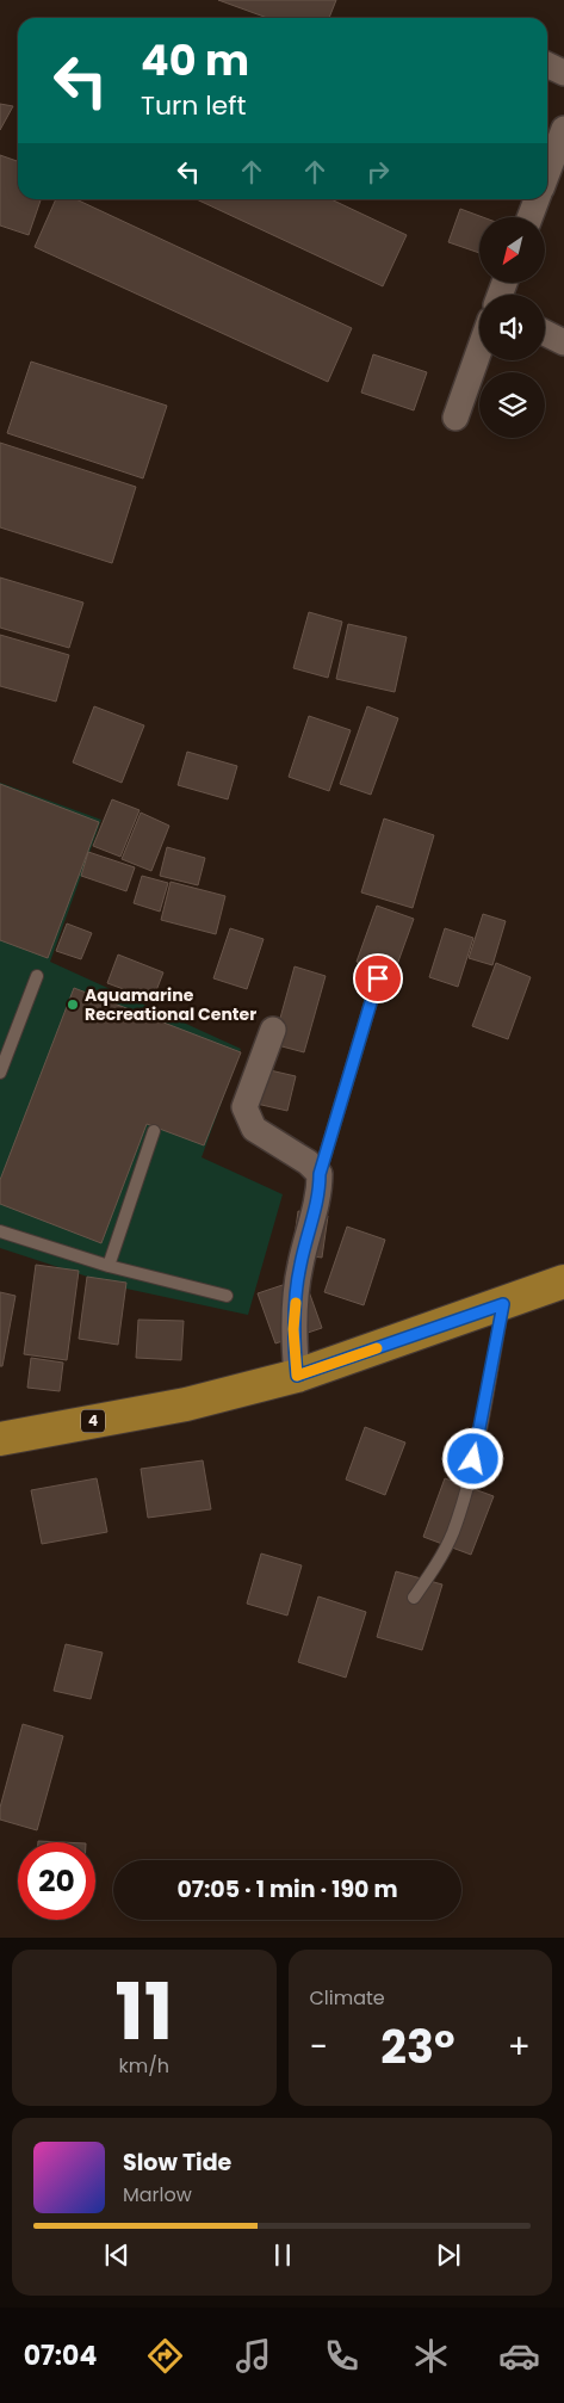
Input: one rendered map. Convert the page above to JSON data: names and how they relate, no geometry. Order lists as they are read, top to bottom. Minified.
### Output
{"streets":{"highway":["4"]},"places":["Aquamarine Recreational Center"],"north":"bottom left","page":{"turn":["40 m","Turn left"],"limit":"20","trip":"07:05 · 1 min · 190 m","tile":[["11","km/h"],"Climate"],"heat":["−","23°","+"],"song":["Slow Tide","Marlow"],"tabs":"07:04"}}
